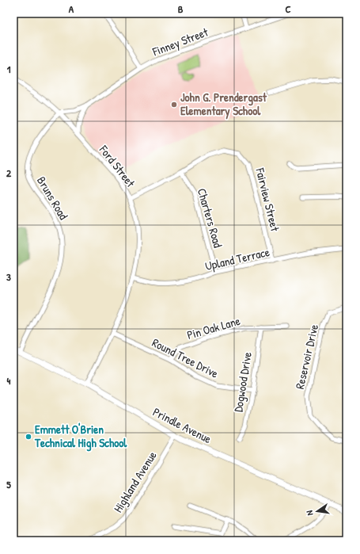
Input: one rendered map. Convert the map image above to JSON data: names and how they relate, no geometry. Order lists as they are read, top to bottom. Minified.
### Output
{"streets":{"main road":["Prindle Avenue"],"street":["Finney Street","Ford Street","Bruns Road","Fairview Street","Charters Road","Upland Terrace","Pin Oak Lane","Reservoir Drive","Round Tree Drive","Dogwood Drive","Highland Avenue"]},"crossings":[["Finney Street","Ford Street"],["Finney Street","Bruns Road"],["Ford Street","Bruns Road"],["Ford Street","Fairview Street"],["Ford Street","Upland Terrace"],["Ford Street","Round Tree Drive"],["Ford Street","Prindle Avenue"],["Bruns Road","Prindle Avenue"],["Fairview Street","Charters Road"],["Fairview Street","Upland Terrace"],["Charters Road","Upland Terrace"],["Pin Oak Lane","Round Tree Drive"],["Pin Oak Lane","Dogwood Drive"],["Round Tree Drive","Dogwood Drive"],["Prindle Avenue","Highland Avenue"]],"places":["John G. Prendergast Elementary School","Emmett O'Brien Technical High School"],"north":"left","grid":{"columns":["A","B","C"],"rows":["1","2","3","4","5"]}}
